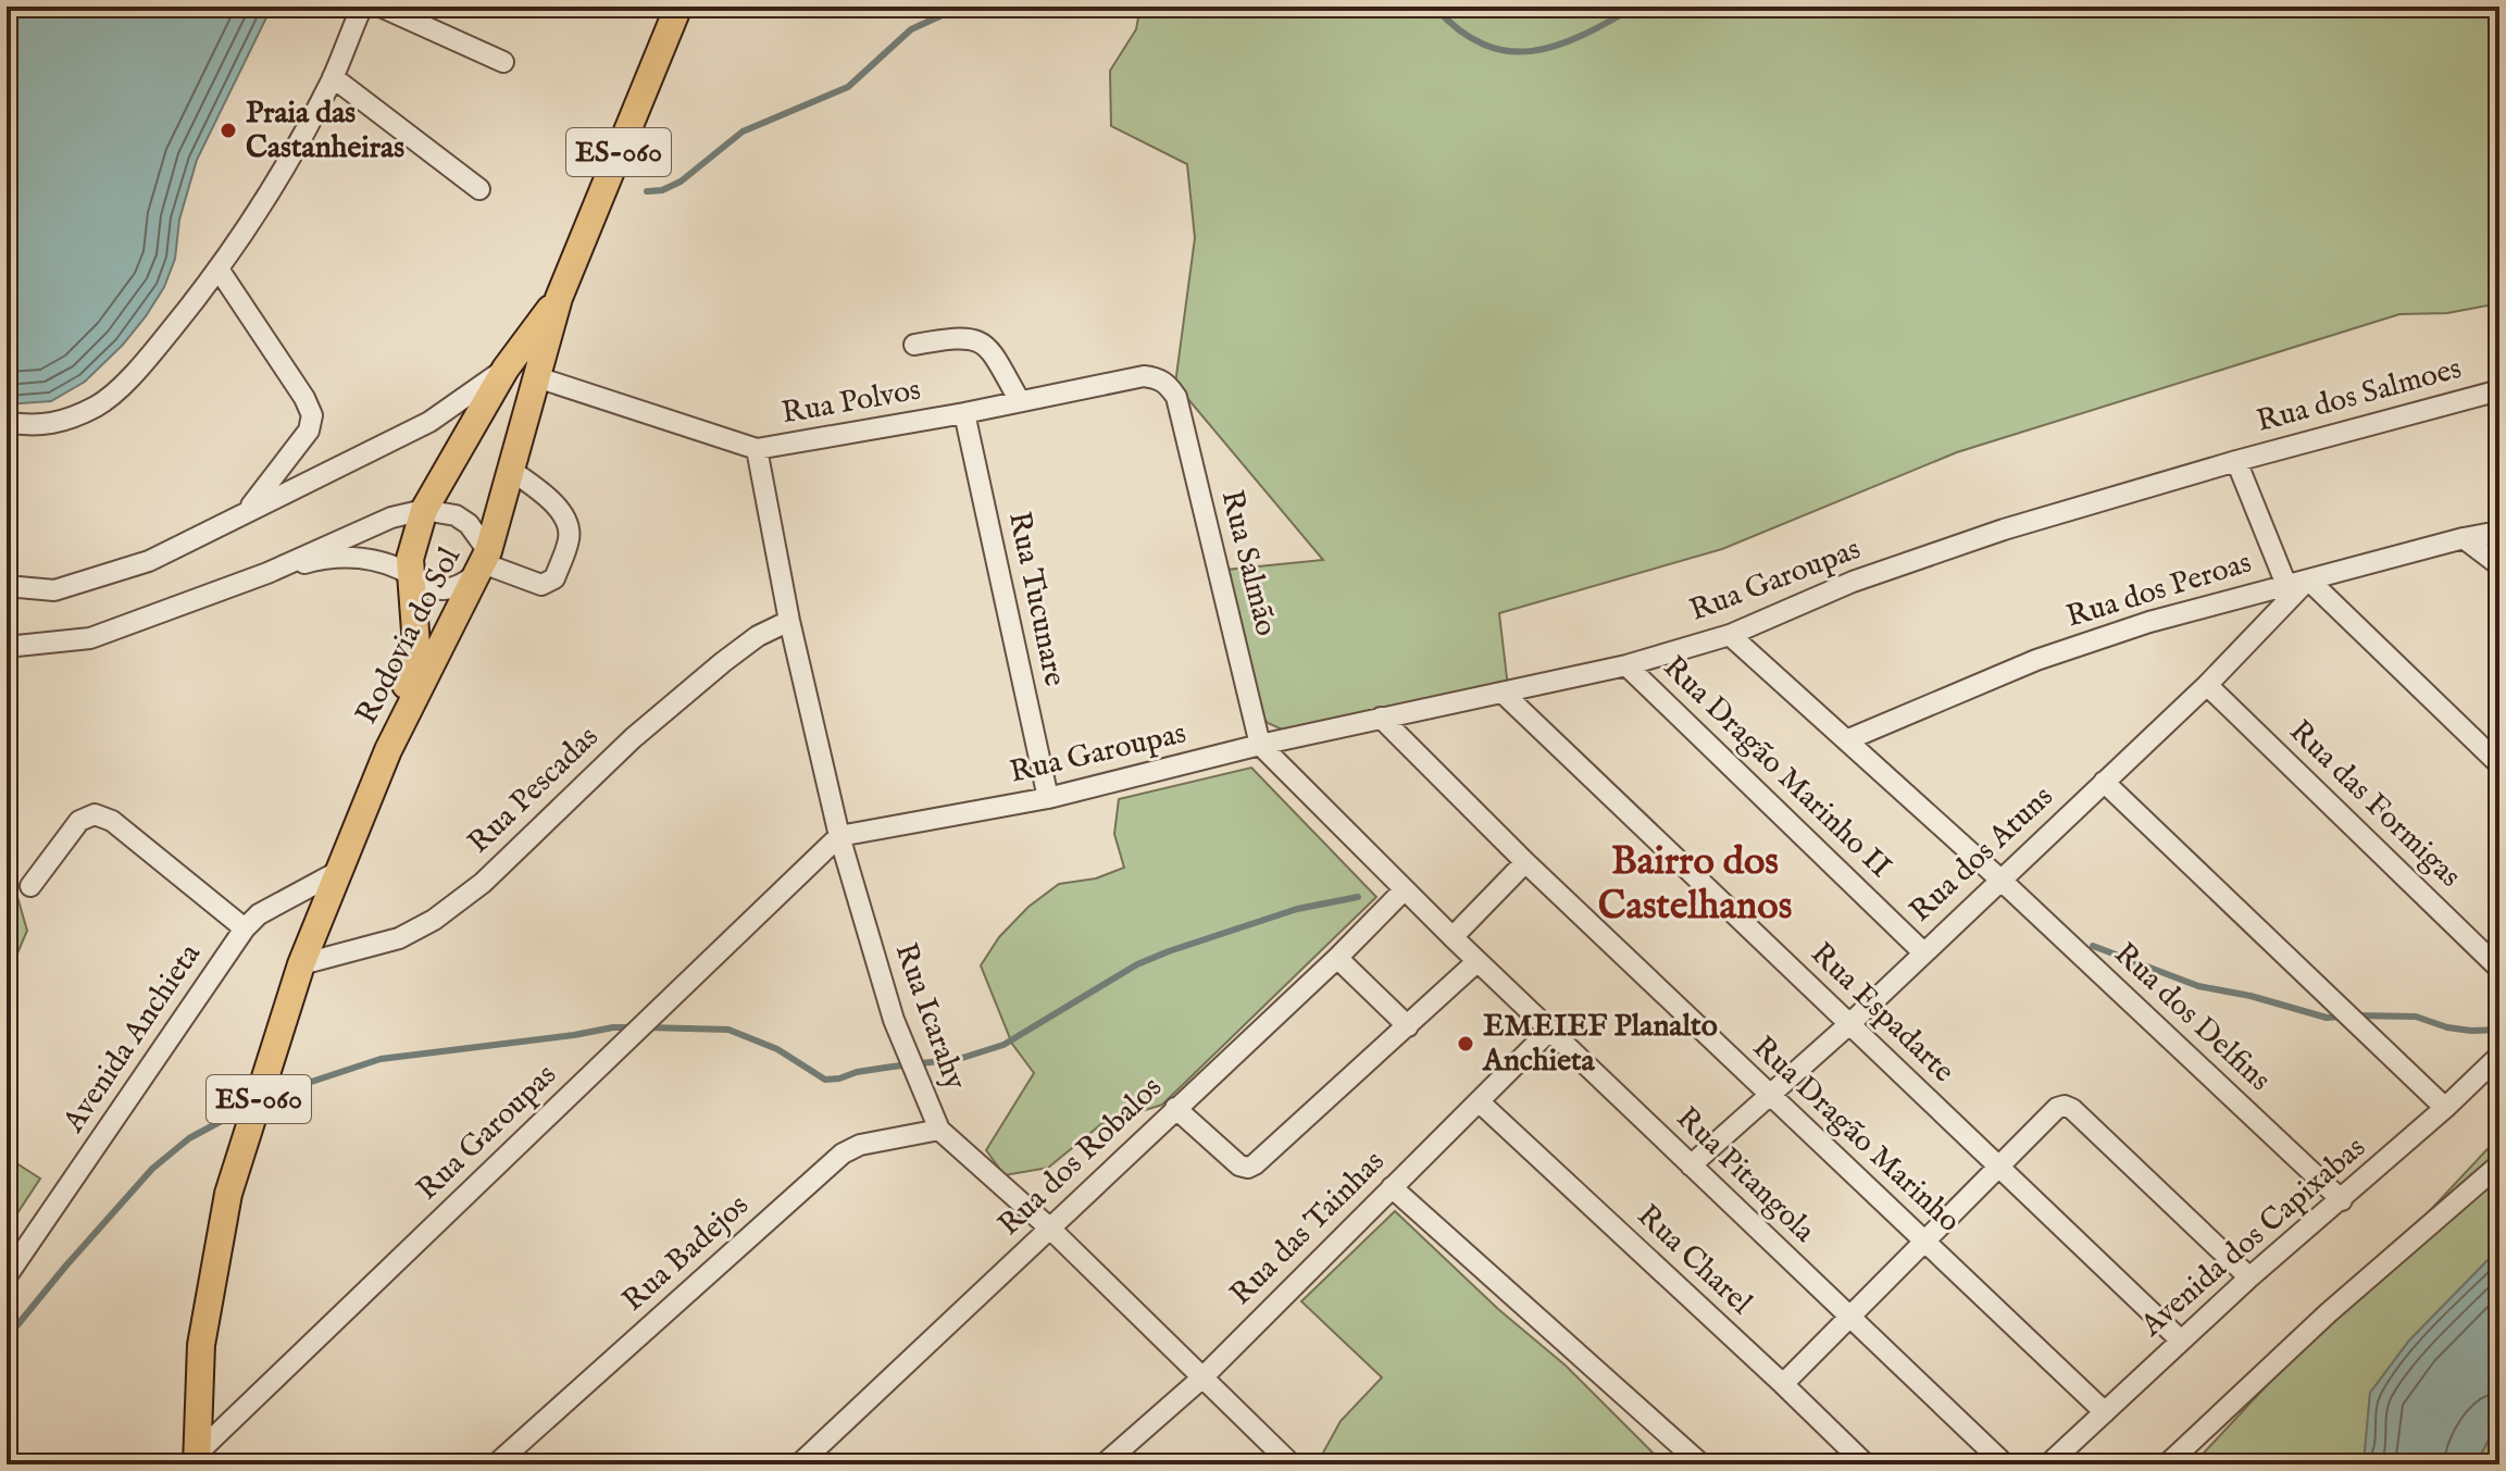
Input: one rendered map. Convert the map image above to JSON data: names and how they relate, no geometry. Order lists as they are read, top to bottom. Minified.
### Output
{"streets":{"main road":["ES-060","Rodovia do Sol"],"street":["Rua dos Salmoes","Rua Polvos","Rua Salmão","Rua Garoupas","Rua dos Peroas","Rua Tucunare","Rua Dragão Marinho II","Rua Pescadas","Rua das Formigas","Rua dos Atuns","Rua Espadarte","Rua Icarahy","Rua dos Delfins","Avenida Anchieta","Rua Dragão Marinho","Rua dos Robalos","Rua Pitangola","Rua das Tainhas","Avenida dos Capixabas","Rua Badejos","Rua Charel"]},"crossings":[["ES-060","Rua Garoupas"],["ES-060","Rodovia do Sol"],["ES-060","Rua Pescadas"],["ES-060","Avenida Anchieta"],["Rua dos Salmoes","Rua Garoupas"],["Rua Polvos","Rua Salmão"],["Rua Polvos","Rua Tucunare"],["Rua Polvos","Rodovia do Sol"],["Rua Polvos","Rua Icarahy"],["Rua Salmão","Rua Garoupas"],["Rua Salmão","Rua Pitangola"],["Rua Garoupas","Rua Tucunare"],["Rua Garoupas","Rua Dragão Marinho II"],["Rua Garoupas","Rua Espadarte"],["Rua Garoupas","Rua Icarahy"],["Rua Garoupas","Rua dos Delfins"],["Rua Garoupas","Rua Dragão Marinho"],["Rua Garoupas","Rua Pitangola"],["Rua dos Peroas","Rua dos Atuns"],["Rua dos Peroas","Rua dos Delfins"],["Rua Dragão Marinho II","Rua dos Atuns"],["Rua Pescadas","Rua Icarahy"],["Rua das Formigas","Rua dos Atuns"],["Rua dos Atuns","Rua Espadarte"],["Rua dos Atuns","Rua dos Delfins"],["Rua dos Atuns","Rua Dragão Marinho"],["Rua dos Atuns","Rua Pitangola"],["Rua Espadarte","Avenida dos Capixabas"],["Rua Icarahy","Rua dos Robalos"],["Rua Icarahy","Rua das Tainhas"],["Rua Icarahy","Rua Badejos"],["Rua dos Delfins","Avenida dos Capixabas"],["Rua Dragão Marinho","Avenida dos Capixabas"],["Rua dos Robalos","Rua Pitangola"],["Rua Pitangola","Rua das Tainhas"],["Rua das Tainhas","Rua Charel"]],"districts":["Bairro dos Castelhanos"],"places":["Praia das Castanheiras","EMEIEF Planalto Anchieta"]}
